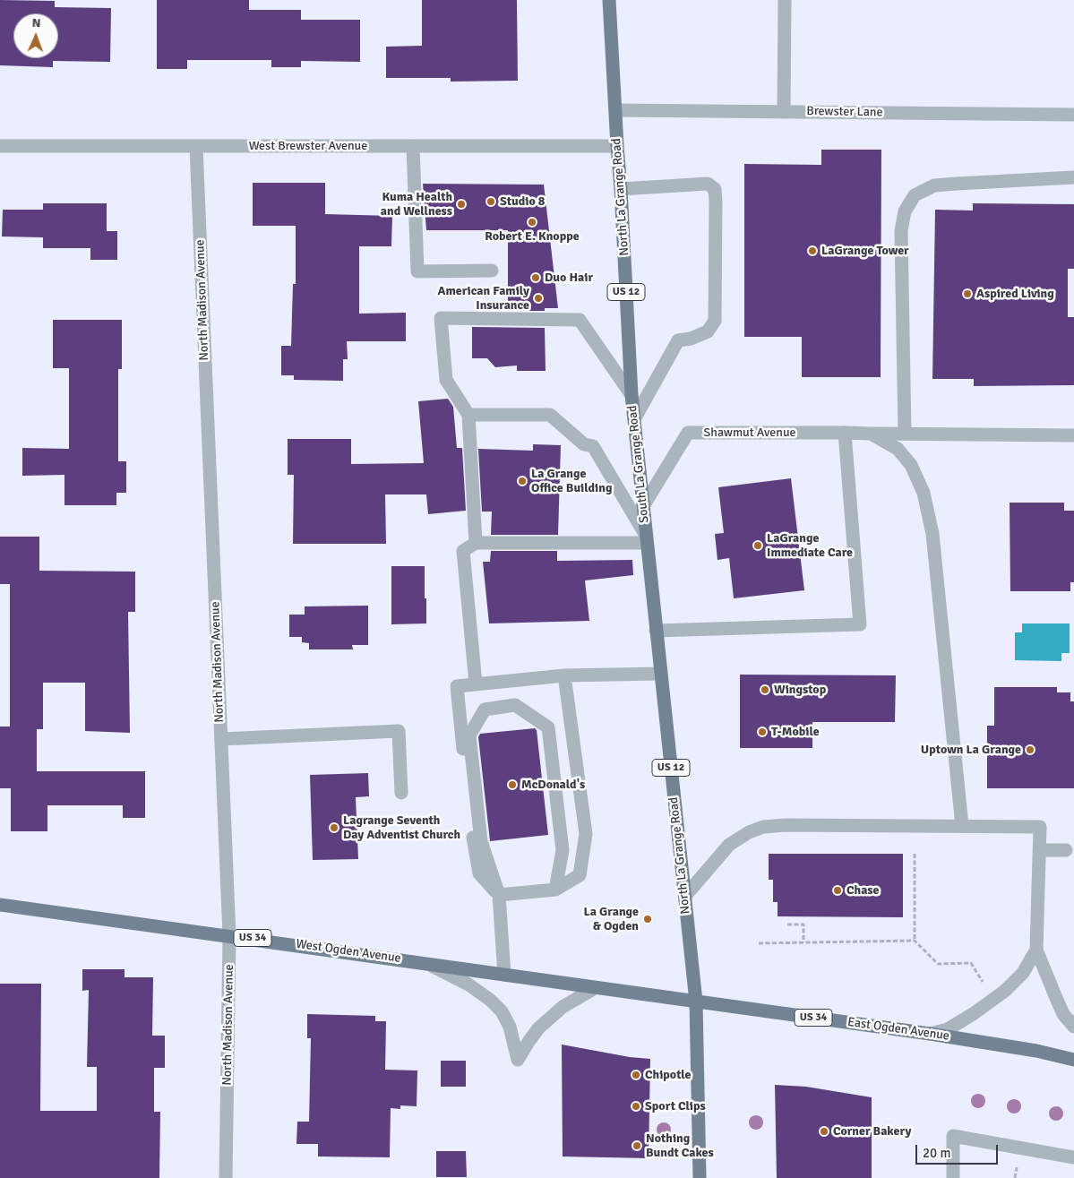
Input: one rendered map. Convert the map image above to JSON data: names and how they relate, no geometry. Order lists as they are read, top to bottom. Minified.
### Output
{"streets":{"main road":["North La Grange Road","US 12","South La Grange Road","US 34","West Ogden Avenue","East Ogden Avenue"],"street":["Brewster Lane","West Brewster Avenue","North Madison Avenue","Shawmut Avenue"]},"crossings":[["Brewster Lane","North La Grange Road"],["West Brewster Avenue","North La Grange Road"],["West Brewster Avenue","North Madison Avenue"],["North La Grange Road","South La Grange Road"],["North La Grange Road","West Ogden Avenue"],["North La Grange Road","East Ogden Avenue"],["North Madison Avenue","West Ogden Avenue"],["Shawmut Avenue","South La Grange Road"],["West Ogden Avenue","East Ogden Avenue"]],"places":["Studio 8","Kuma Health and Wellness","Robert E. Knoppe","LaGrange Tower","Duo Hair","Aspired Living","American Family Insurance","La Grange Office Building","LaGrange Immediate Care","Wingstop","T-Mobile","Uptown La Grange","McDonald's","Lagrange Seventh Day Adventist Church","Chase","La Grange & Ogden","Chipotle","Sport Clips","Corner Bakery","Nothing Bundt Cakes"],"scale_bar":"20 m","north":"top"}
